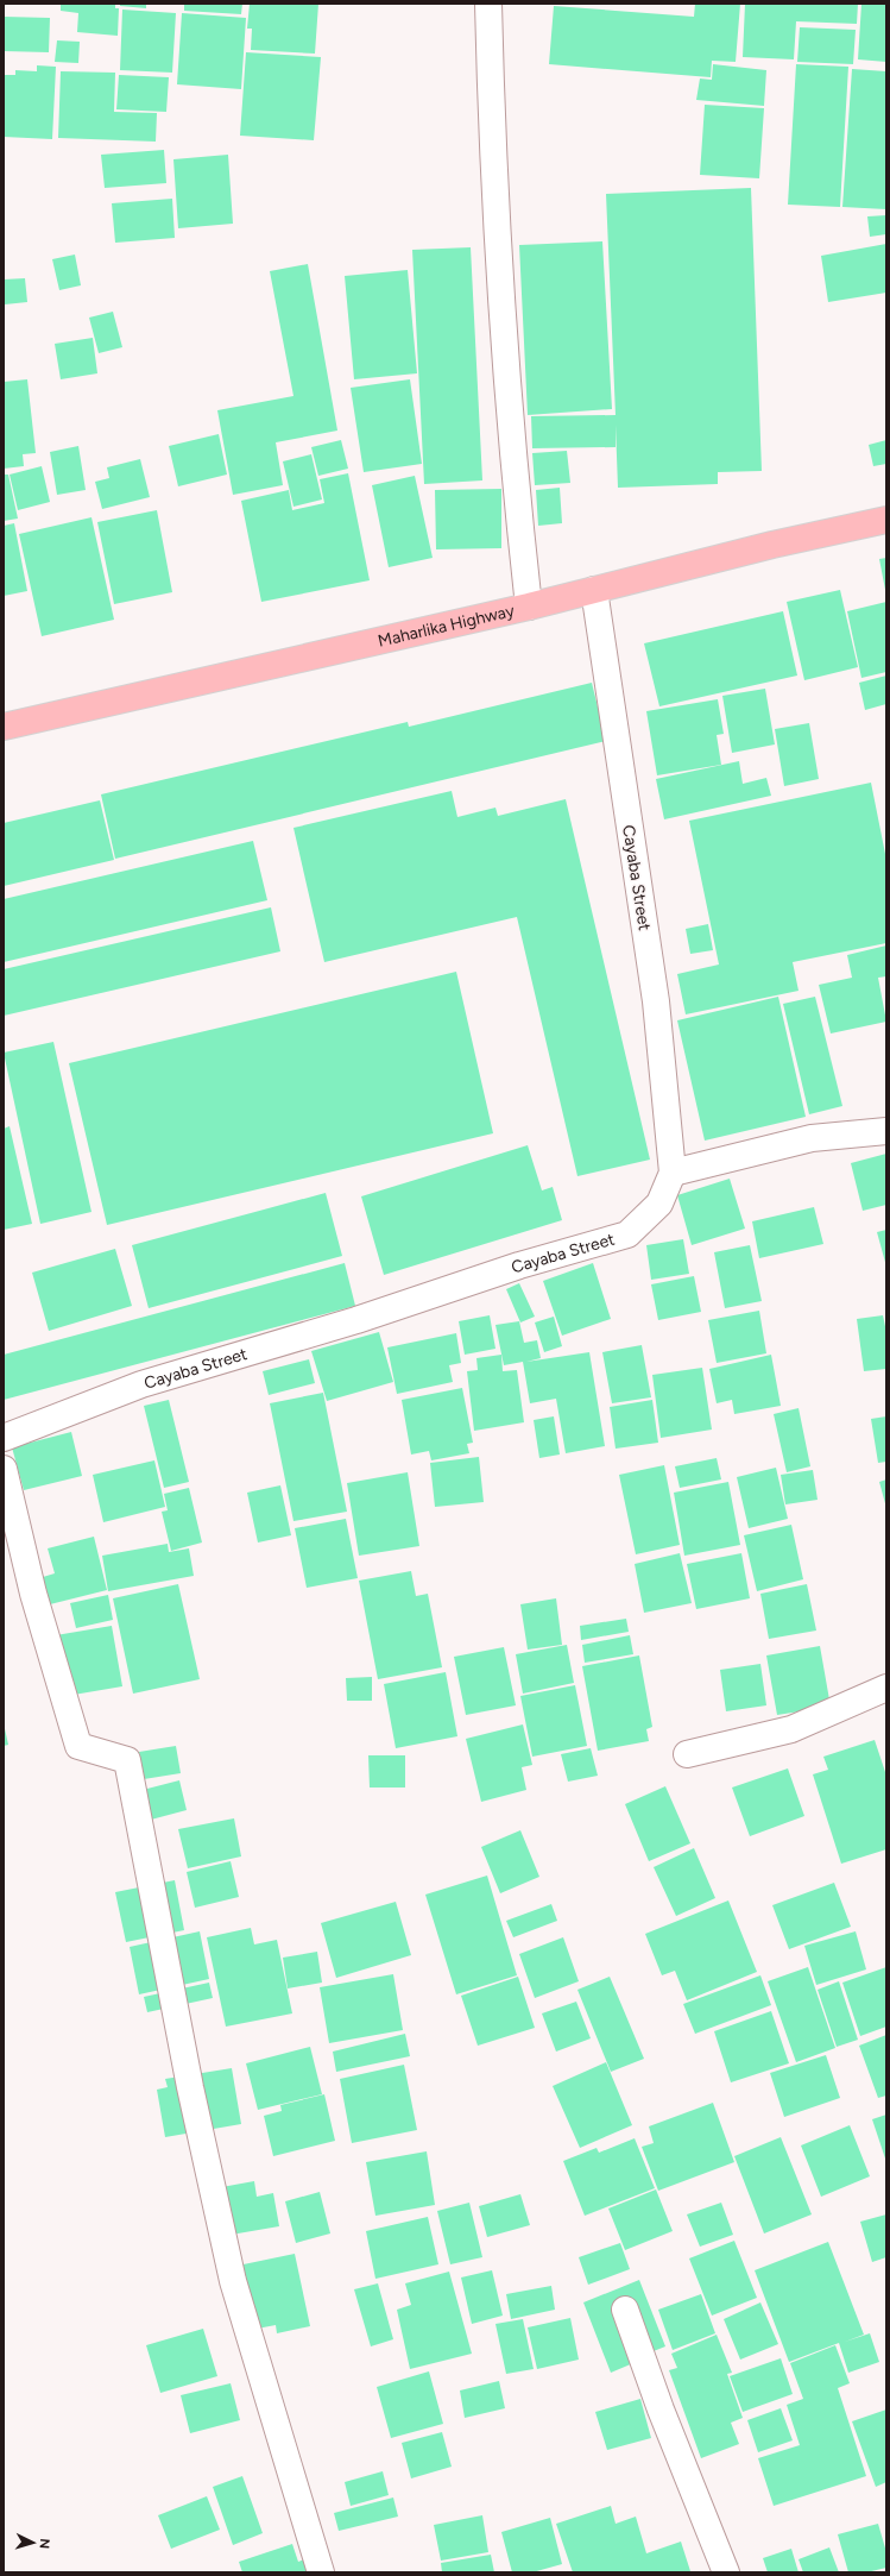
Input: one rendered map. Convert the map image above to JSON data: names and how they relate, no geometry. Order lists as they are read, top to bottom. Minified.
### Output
{"streets":{"main road":["Maharlika Highway"],"street":["Cayaba Street"]},"crossings":[["Maharlika Highway","Cayaba Street"]],"north":"right"}
